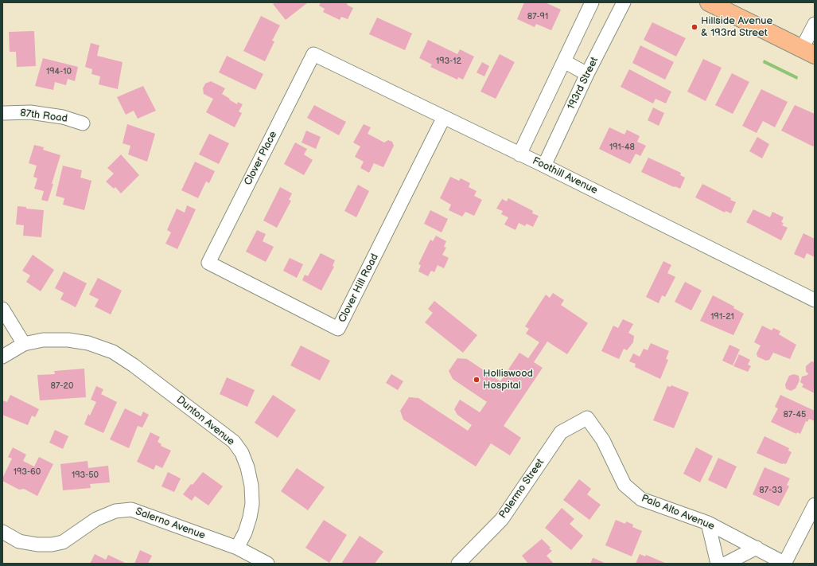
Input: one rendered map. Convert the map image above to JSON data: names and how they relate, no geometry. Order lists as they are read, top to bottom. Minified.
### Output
{"streets":{"street":["193rd Street","87th Road","Clover Place","Foothill Avenue","Clover Hill Road","Dunton Avenue","Palermo Street","Palo Alto Avenue","Salerno Avenue"]},"crossings":[["193rd Street","Foothill Avenue"],["Clover Place","Foothill Avenue"],["Clover Place","Clover Hill Road"],["Foothill Avenue","Clover Hill Road"],["Dunton Avenue","Salerno Avenue"],["Palermo Street","Palo Alto Avenue"]],"places":["Hillside Avenue & 193rd Street","Holliswood Hospital"],"house_numbers":["87-91","193-12","194-10","191-48","191-21","87-20","87-45","193-60","193-50","87-33"]}
